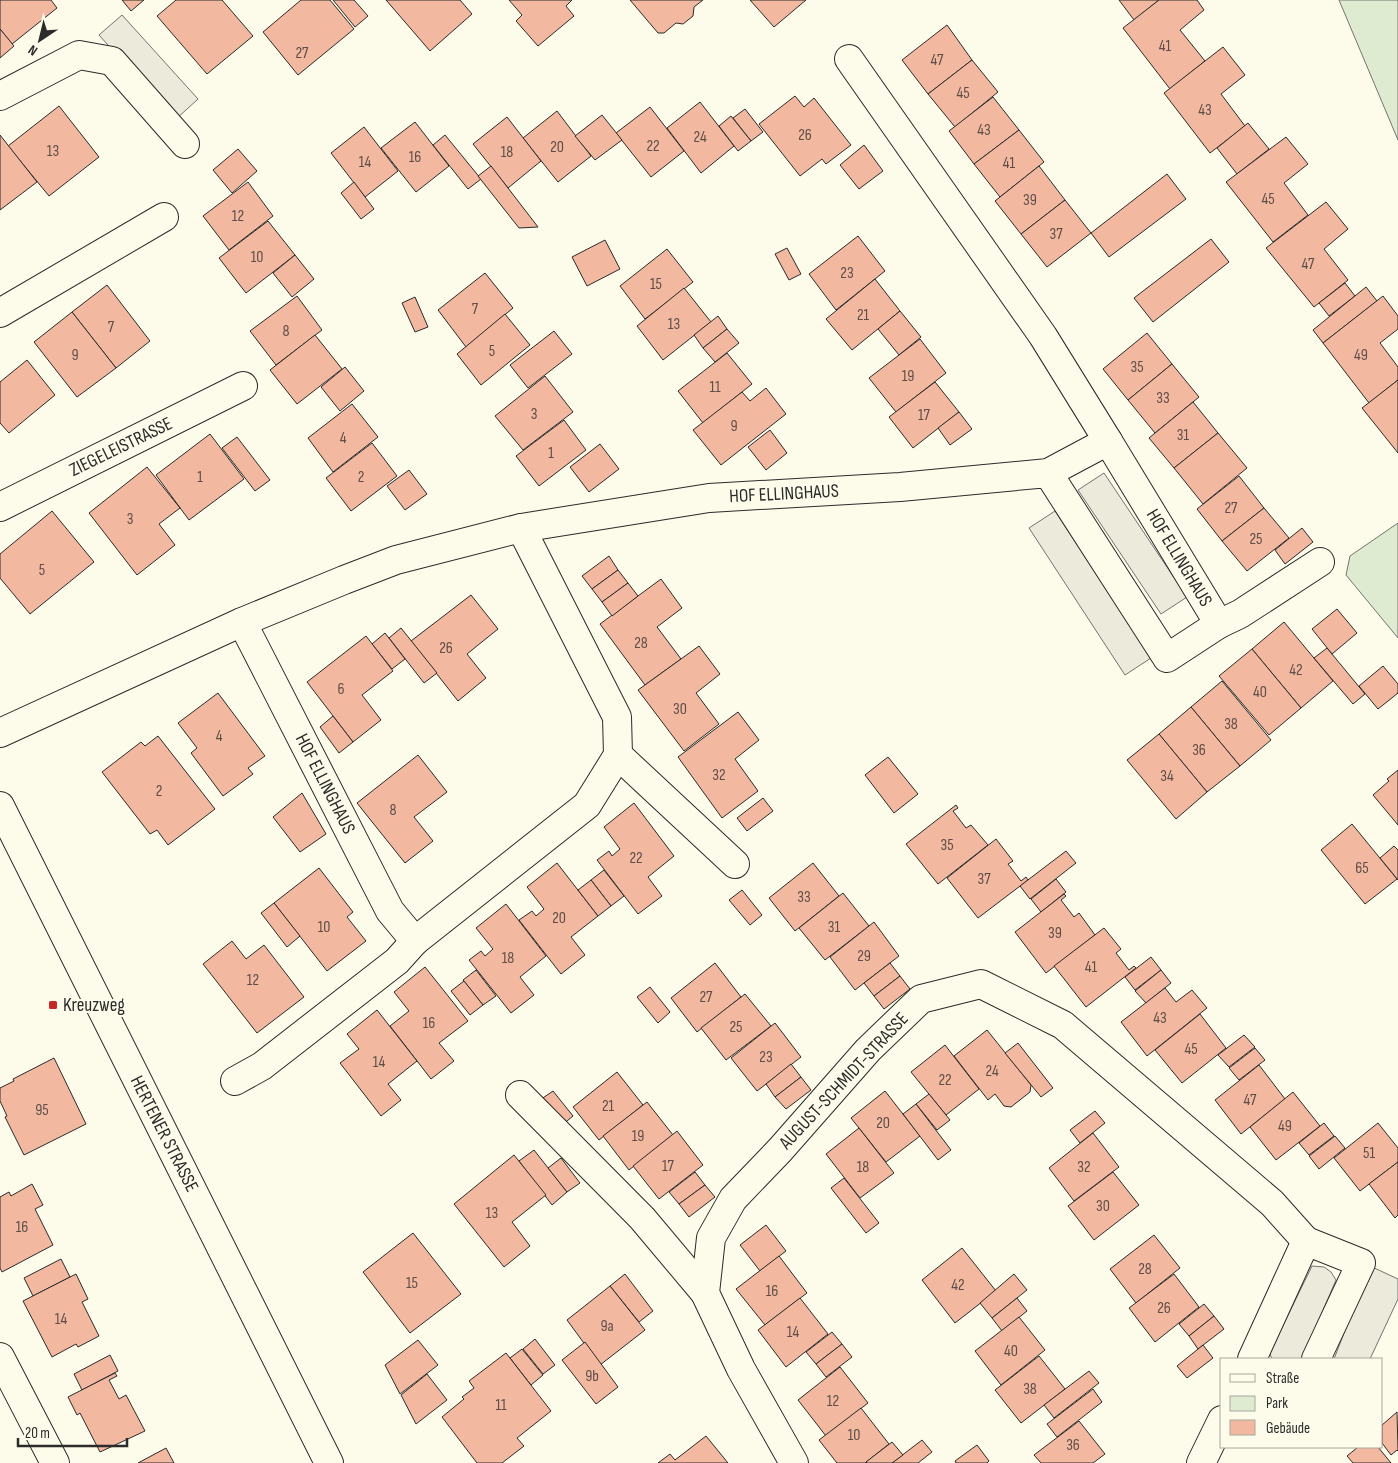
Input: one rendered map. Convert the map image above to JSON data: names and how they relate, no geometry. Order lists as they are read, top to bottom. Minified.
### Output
{"streets":{"street":["ZIEGELEISTRASSE","HOF ELLINGHAUS","AUGUST-SCHMIDT-STRASSE","HERTENER STRASSE"]},"places":{"transit":["Kreuzweg"]},"house_numbers":["41","27","47","45","43","43","26","24","22","20","13","18","16","14","41","45","39","12","37","10","47","23","15","7","21","13","7","8","5","9","49","35","19","11","33","3","17","9","31","4","1","1","2","27","3","25","5","28","26","42","6","40","30","38","4","36","32","34","2","8","35","22","65","37","33","20","10","31","39","29","18","41","12","27","43","16","25","45","23","14","24","22","47","21","95","20","49","19","51","17","18","32","30","13","16","28","15","42","16","26","14","9a","14","40","9b","38","12","11","10","36"],"legend":["Straße","Park","Gebäude"],"scale_bar":"20 m","north":"bottom left"}
